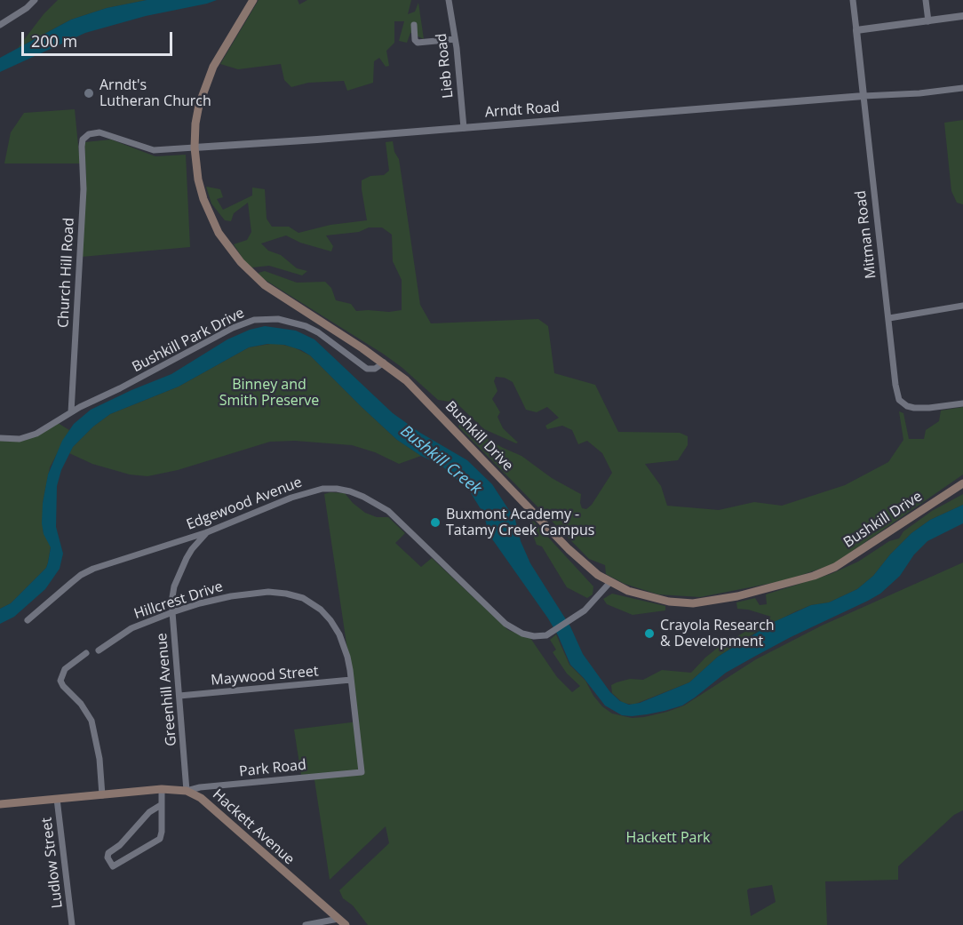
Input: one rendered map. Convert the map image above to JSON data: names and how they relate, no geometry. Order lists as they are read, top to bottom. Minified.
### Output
{"streets":{"main road":["Bushkill Drive","Hackett Avenue"],"street":["Lieb Road","Arndt Road","Mitman Road","Church Hill Road","Bushkill Park Drive","Edgewood Avenue","Hillcrest Drive","Maywood Street","Greenhill Avenue","Park Road","Ludlow Street"]},"crossings":[["Lieb Road","Arndt Road"],["Arndt Road","Mitman Road"],["Arndt Road","Church Hill Road"],["Arndt Road","Bushkill Drive"],["Church Hill Road","Bushkill Park Drive"],["Bushkill Park Drive","Bushkill Drive"],["Bushkill Drive","Edgewood Avenue"],["Edgewood Avenue","Greenhill Avenue"],["Hillcrest Drive","Maywood Street"],["Hillcrest Drive","Greenhill Avenue"],["Hillcrest Drive","Park Road"],["Maywood Street","Greenhill Avenue"],["Greenhill Avenue","Park Road"],["Greenhill Avenue","Hackett Avenue"],["Park Road","Hackett Avenue"],["Hackett Avenue","Ludlow Street"]],"water":["Bushkill Creek"],"parks":["Binney and Smith Preserve","Hackett Park"],"places":["Arndt's Lutheran Church","Buxmont Academy - Tatamy Creek Campus","Crayola Research & Development"],"scale_bar":"200 m"}
